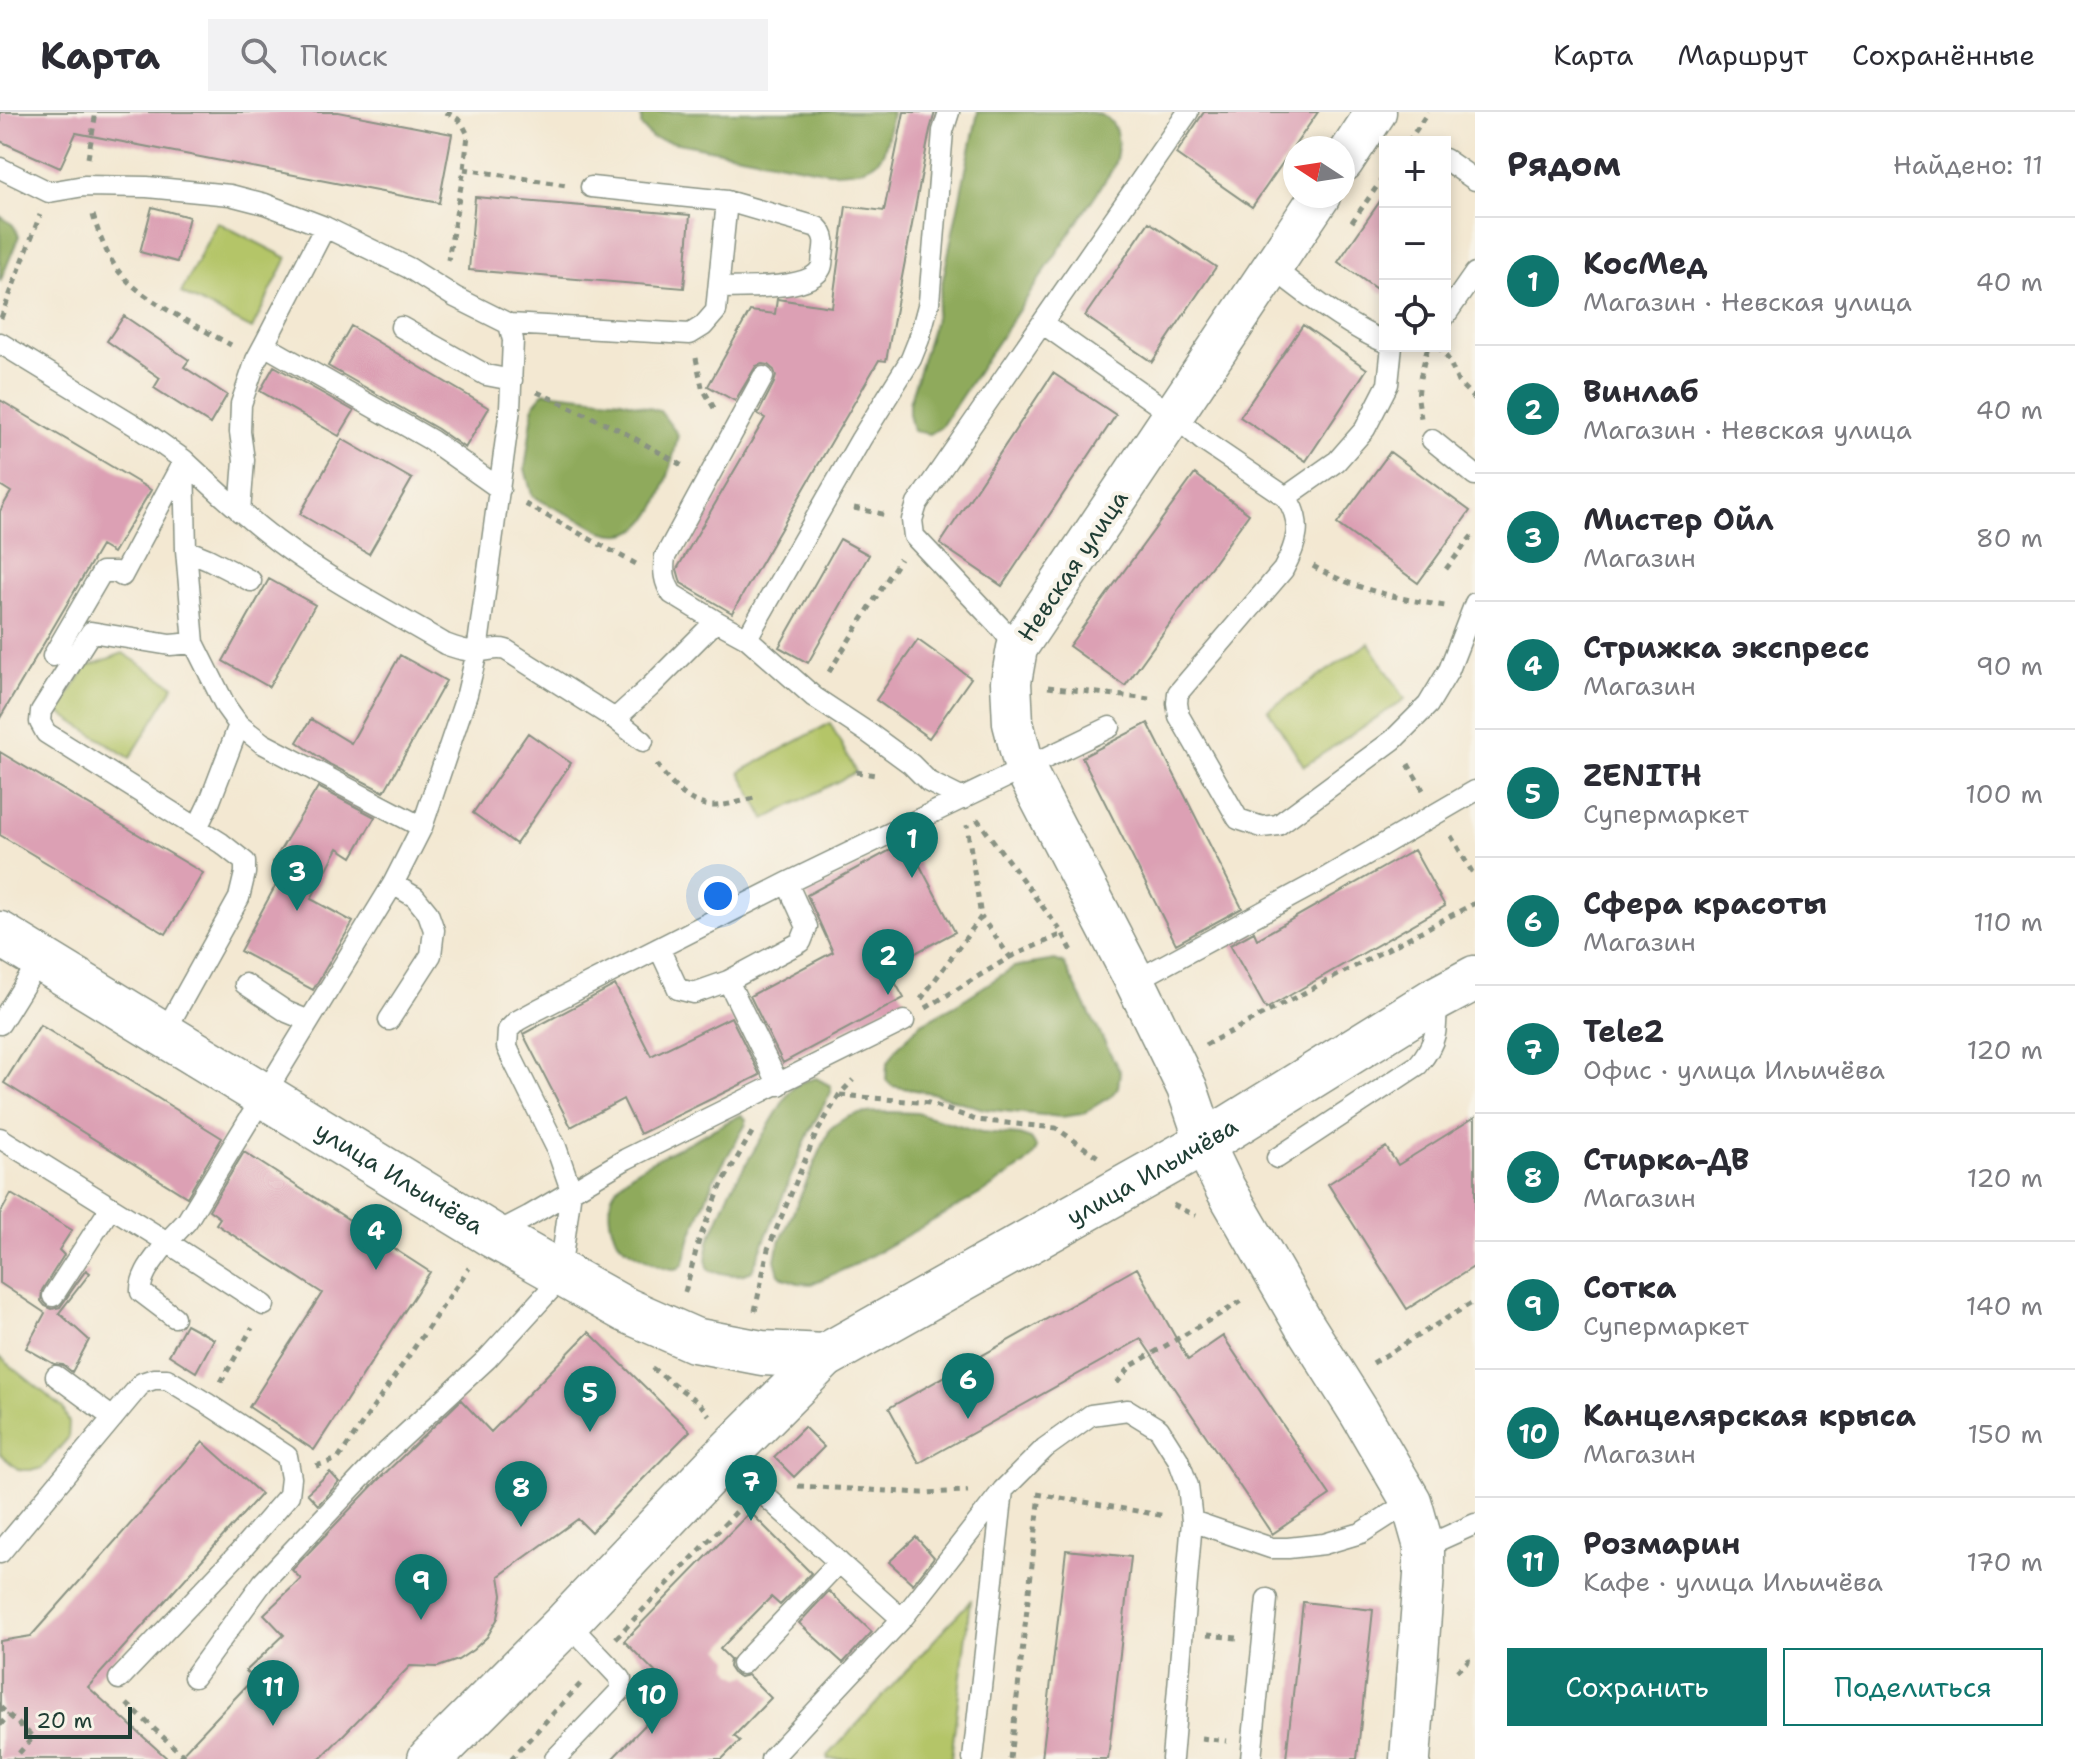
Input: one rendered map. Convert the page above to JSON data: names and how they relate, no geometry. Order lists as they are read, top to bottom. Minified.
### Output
{"streets":{"street":["Невская улица","улица Ильичёва"]},"crossings":[["Невская улица","улица Ильичёва"]],"scale_bar":"20 m","north":"left","page":{"header":"Карта","search":"Поиск","nav":["Карта","Маршрут","Сохранённые"],"heading":["Рядом","Найдено: 11"],"map_buttons":["+","−"],"list":[{"mark":"1","name":"КосМед","note":"Магазин · Невская улица","value":"40 m"},{"mark":"2","name":"Винлаб","note":"Магазин · Невская улица","value":"40 m"},{"mark":"3","name":"Мистер Ойл","note":"Магазин","value":"80 m"},{"mark":"4","name":"Стрижка экспресс","note":"Магазин","value":"90 m"},{"mark":"5","name":"ZENITH","note":"Супермаркет","value":"100 m"},{"mark":"6","name":"Сфера красоты","note":"Магазин","value":"110 m"},{"mark":"7","name":"Tele2","note":"Офис · улица Ильичёва","value":"120 m"},{"mark":"8","name":"Стирка-ДВ","note":"Магазин","value":"120 m"},{"mark":"9","name":"Сотка","note":"Супермаркет","value":"140 m"},{"mark":"10","name":"Канцелярская крыса","note":"Магазин","value":"150 m"},{"mark":"11","name":"Розмарин","note":"Кафе · улица Ильичёва","value":"170 m"}],"pins":["1","3","2","4","6","5","7","8","9","11","10"],"buttons":["Сохранить","Поделиться"],"scale":"20 m"}}
